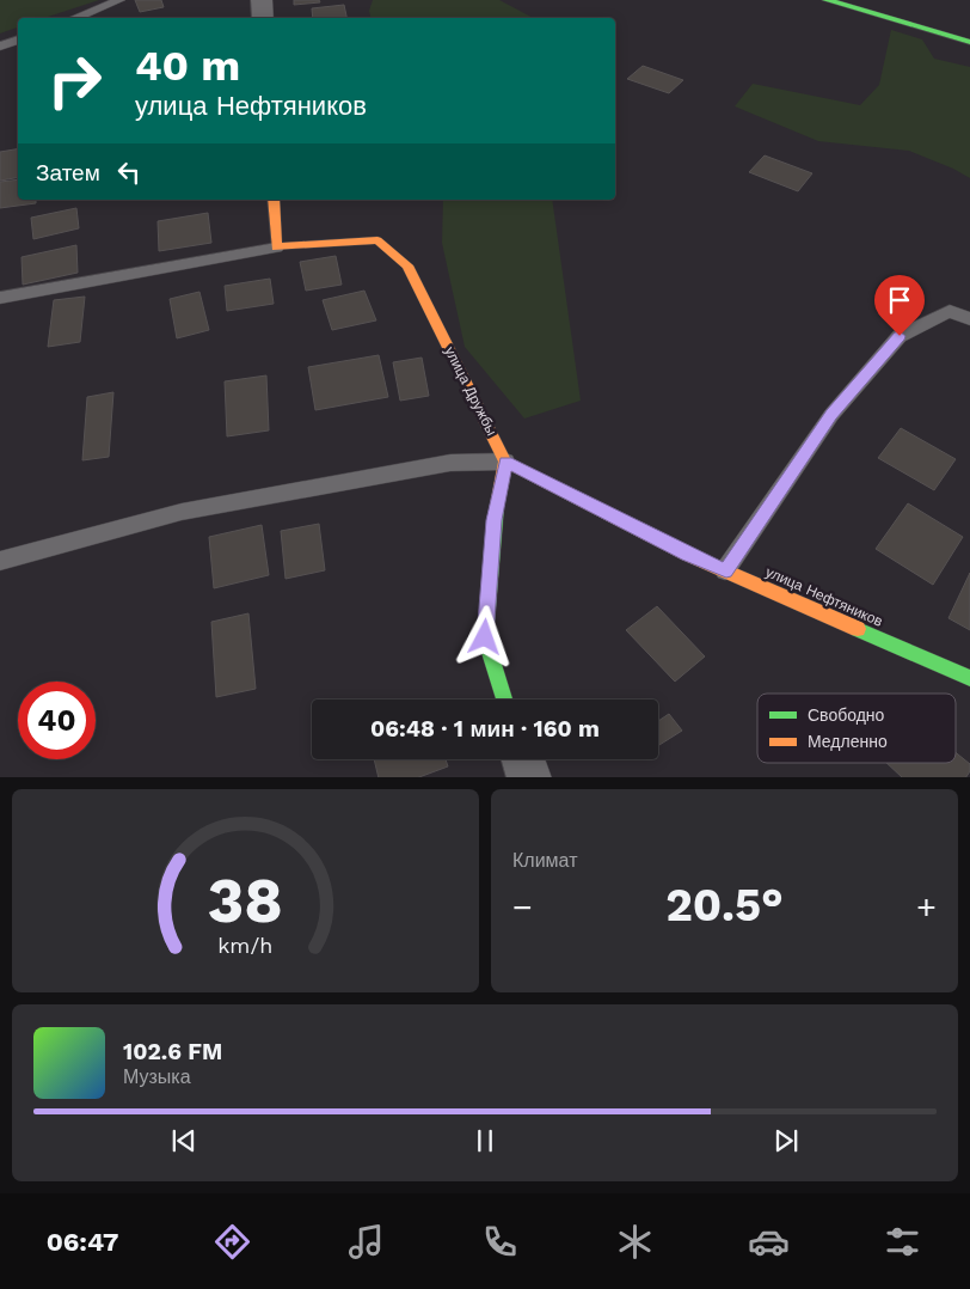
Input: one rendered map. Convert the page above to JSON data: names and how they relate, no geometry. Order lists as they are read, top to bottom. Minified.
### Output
{"streets":{"street":["улица Дружбы","улица Нефтяников"]},"crossings":[["улица Дружбы","улица Нефтяников"]],"legend":["Свободно","Медленно"],"page":{"turn":["40 m","улица Нефтяников"],"then":"Затем","limit":"40","trip":"06:48 · 1 мин · 160 m","tile":"Климат","heat":["−","20.5°","+"],"song":["102.6 FM","Музыка"],"tabs":"06:47","gauge":["38","km/h"]}}
